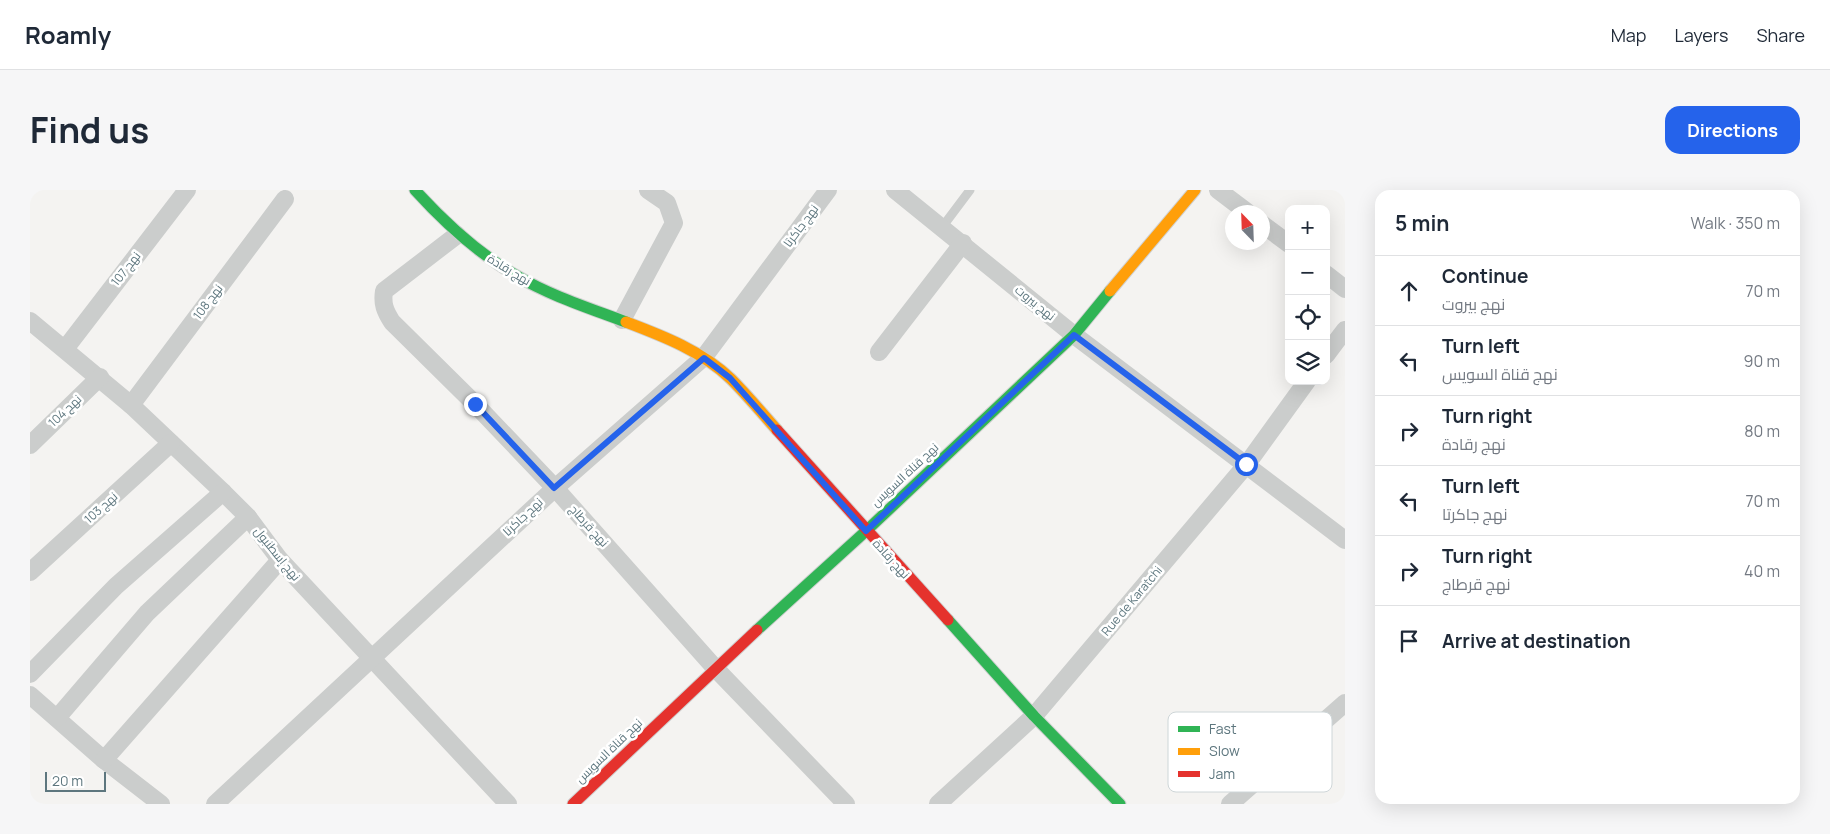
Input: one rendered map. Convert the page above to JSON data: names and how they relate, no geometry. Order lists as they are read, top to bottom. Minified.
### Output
{"streets":{"street":["نهج جاكرتا","نهج 107","نهج رقادة","نهج 108","نهج بيروت","نهج 104","نهج قناة السويس","نهج 103","نهج قرطاج","نهج إسطنبول","Rue de Karatchi"]},"crossings":[["نهج جاكرتا","نهج رقادة"],["نهج جاكرتا","نهج قرطاج"],["نهج جاكرتا","نهج إسطنبول"],["نهج 107","نهج إسطنبول"],["نهج رقادة","نهج قناة السويس"],["نهج رقادة","نهج قرطاج"],["نهج رقادة","Rue de Karatchi"],["نهج 108","نهج إسطنبول"],["نهج بيروت","نهج قناة السويس"],["نهج بيروت","Rue de Karatchi"],["نهج 104","نهج إسطنبول"],["نهج قناة السويس","نهج قرطاج"],["نهج 103","نهج إسطنبول"]],"legend":["Fast","Slow","Jam"],"scale_bar":"20 m","north":"top left","page":{"header":"Roamly","nav":["Map","Layers","Share"],"title":"Find us","buttons":"Directions","heading":["5 min","Walk · 350 m"],"map_buttons":["+","−"],"list":[["Continue","نهج بيروت","70 m"],["Turn left","نهج قناة السويس","90 m"],["Turn right","نهج رقادة","80 m"],["Turn left","نهج جاكرتا","70 m"],["Turn right","نهج قرطاج","40 m"],"Arrive at destination"],"scale":"20 m"}}
